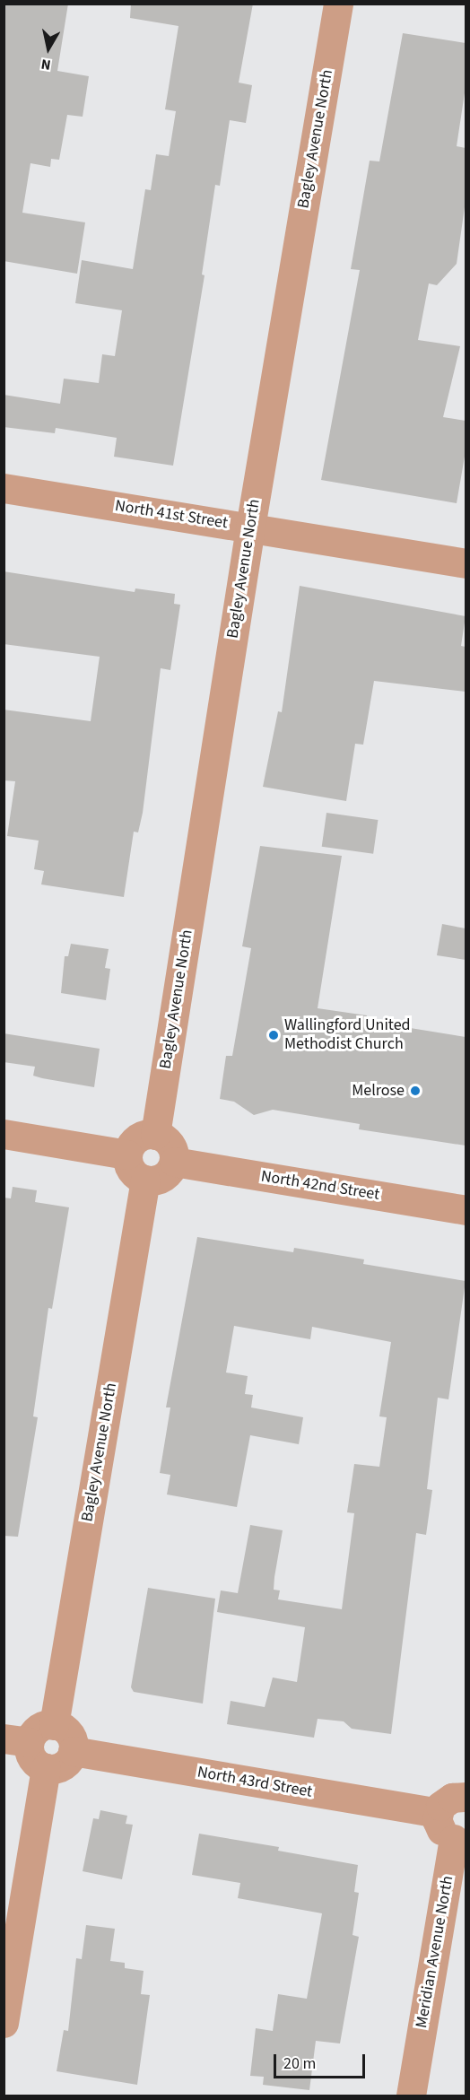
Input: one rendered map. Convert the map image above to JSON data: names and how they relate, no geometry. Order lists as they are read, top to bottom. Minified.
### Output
{"streets":{"street":["Bagley Avenue North","North 41st Street","North 42nd Street","North 43rd Street","Meridian Avenue North"]},"crossings":[["Bagley Avenue North","North 41st Street"],["Bagley Avenue North","North 42nd Street"]],"places":["Wallingford United Methodist Church","Melrose"],"scale_bar":"20 m","north":"bottom"}
